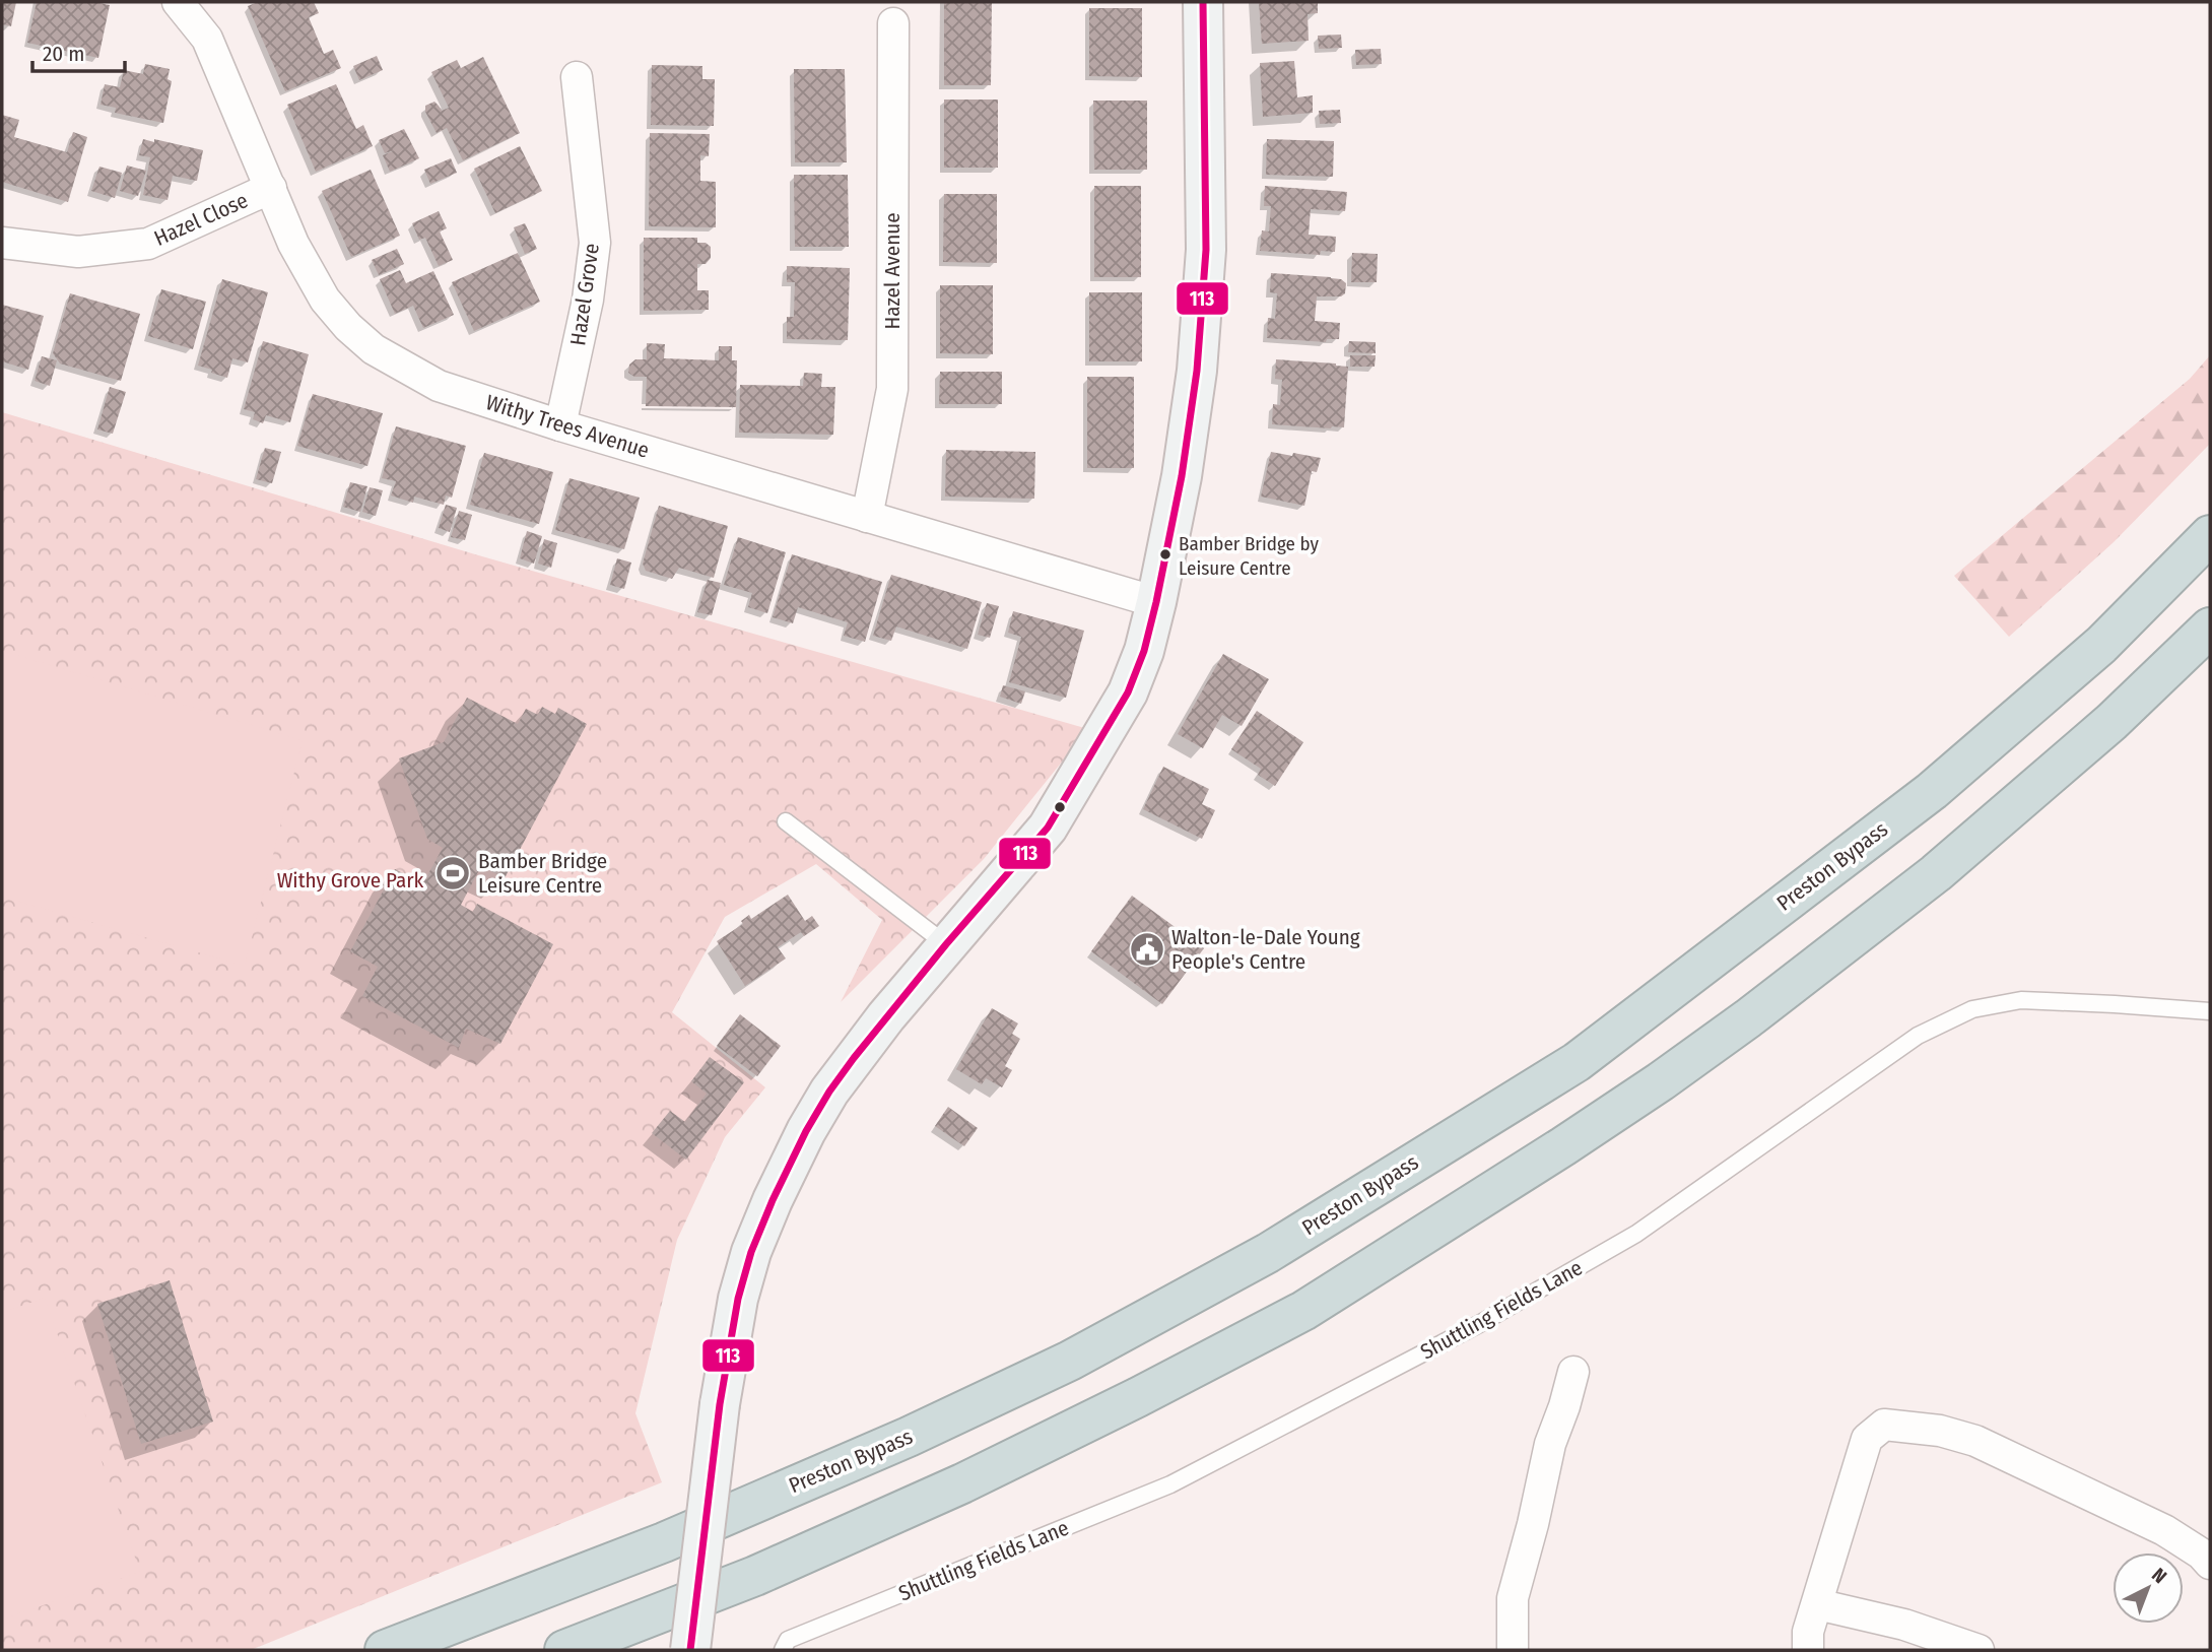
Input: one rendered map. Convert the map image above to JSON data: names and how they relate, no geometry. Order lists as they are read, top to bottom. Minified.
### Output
{"streets":{"highway":["Preston Bypass"],"street":["Hazel Close","Hazel Avenue","Hazel Grove","Withy Trees Avenue"],"lane":["Shuttling Fields Lane"]},"crossings":[["Hazel Close","Withy Trees Avenue"],["Hazel Avenue","Withy Trees Avenue"],["Hazel Grove","Withy Trees Avenue"]],"parks":["Withy Grove Park"],"places":{"other":["Bamber Bridge by Leisure Centre"],"sports":["Bamber Bridge Leisure Centre"],"public building":["Walton-le-Dale Young People's Centre"]},"lines":["transit line 113"],"scale_bar":"20 m","north":"top right"}
